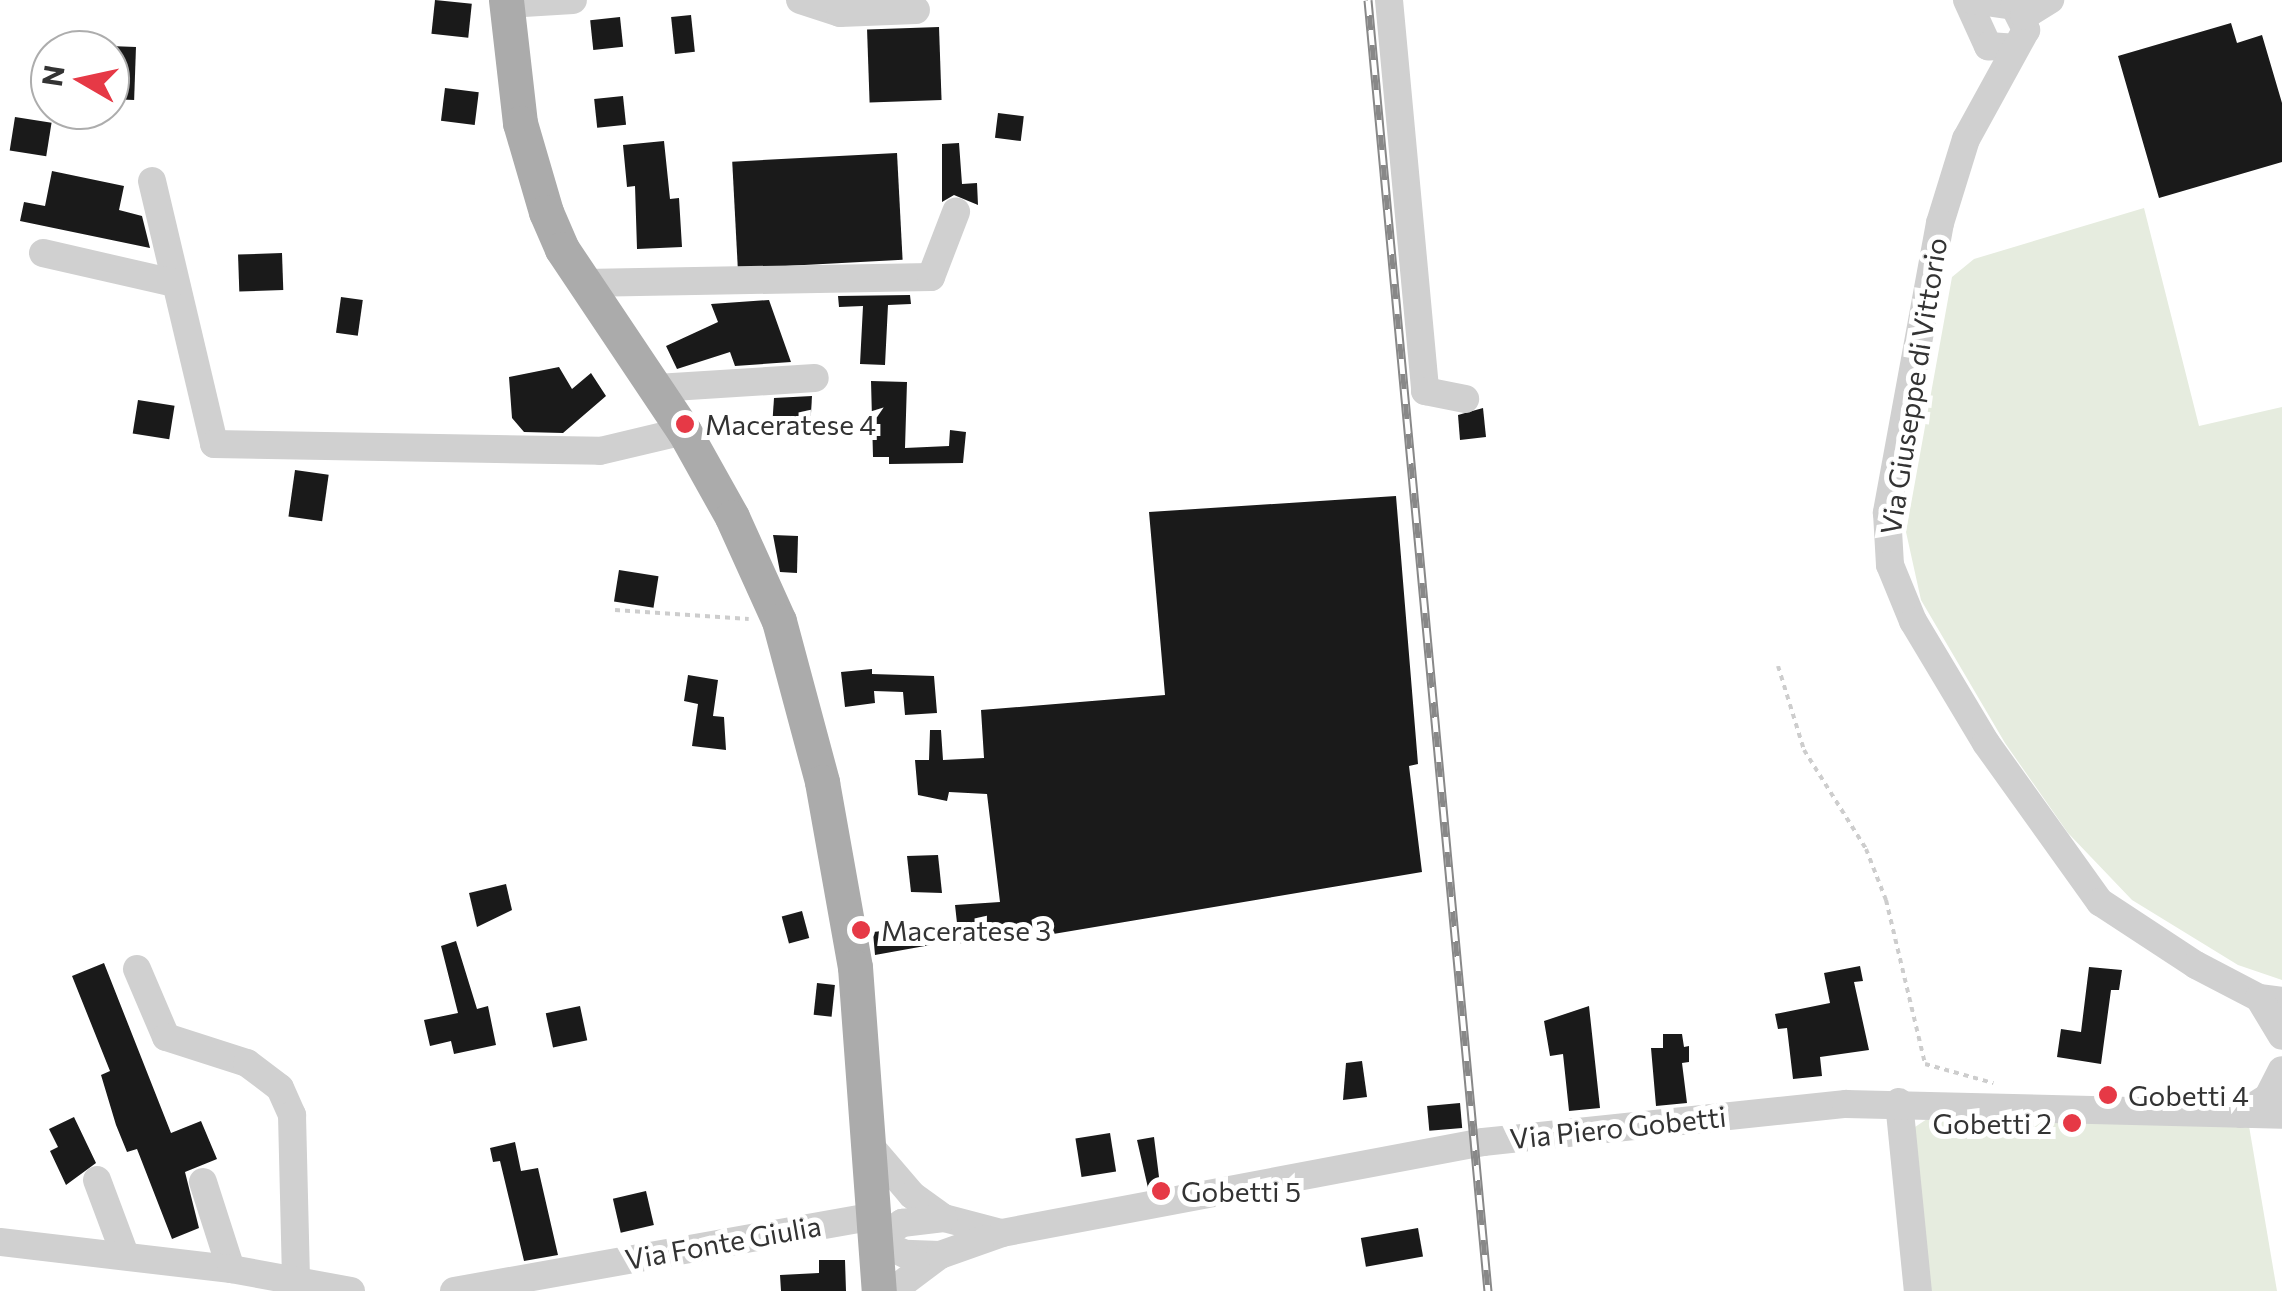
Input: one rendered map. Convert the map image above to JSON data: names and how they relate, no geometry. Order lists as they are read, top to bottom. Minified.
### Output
{"streets":{"street":["Via Giuseppe di Vittorio","Via Piero Gobetti","Via Fonte Giulia"]},"places":["Maceratese 4","Maceratese 3","Gobetti 4","Gobetti 2","Gobetti 5"],"north":"left"}
